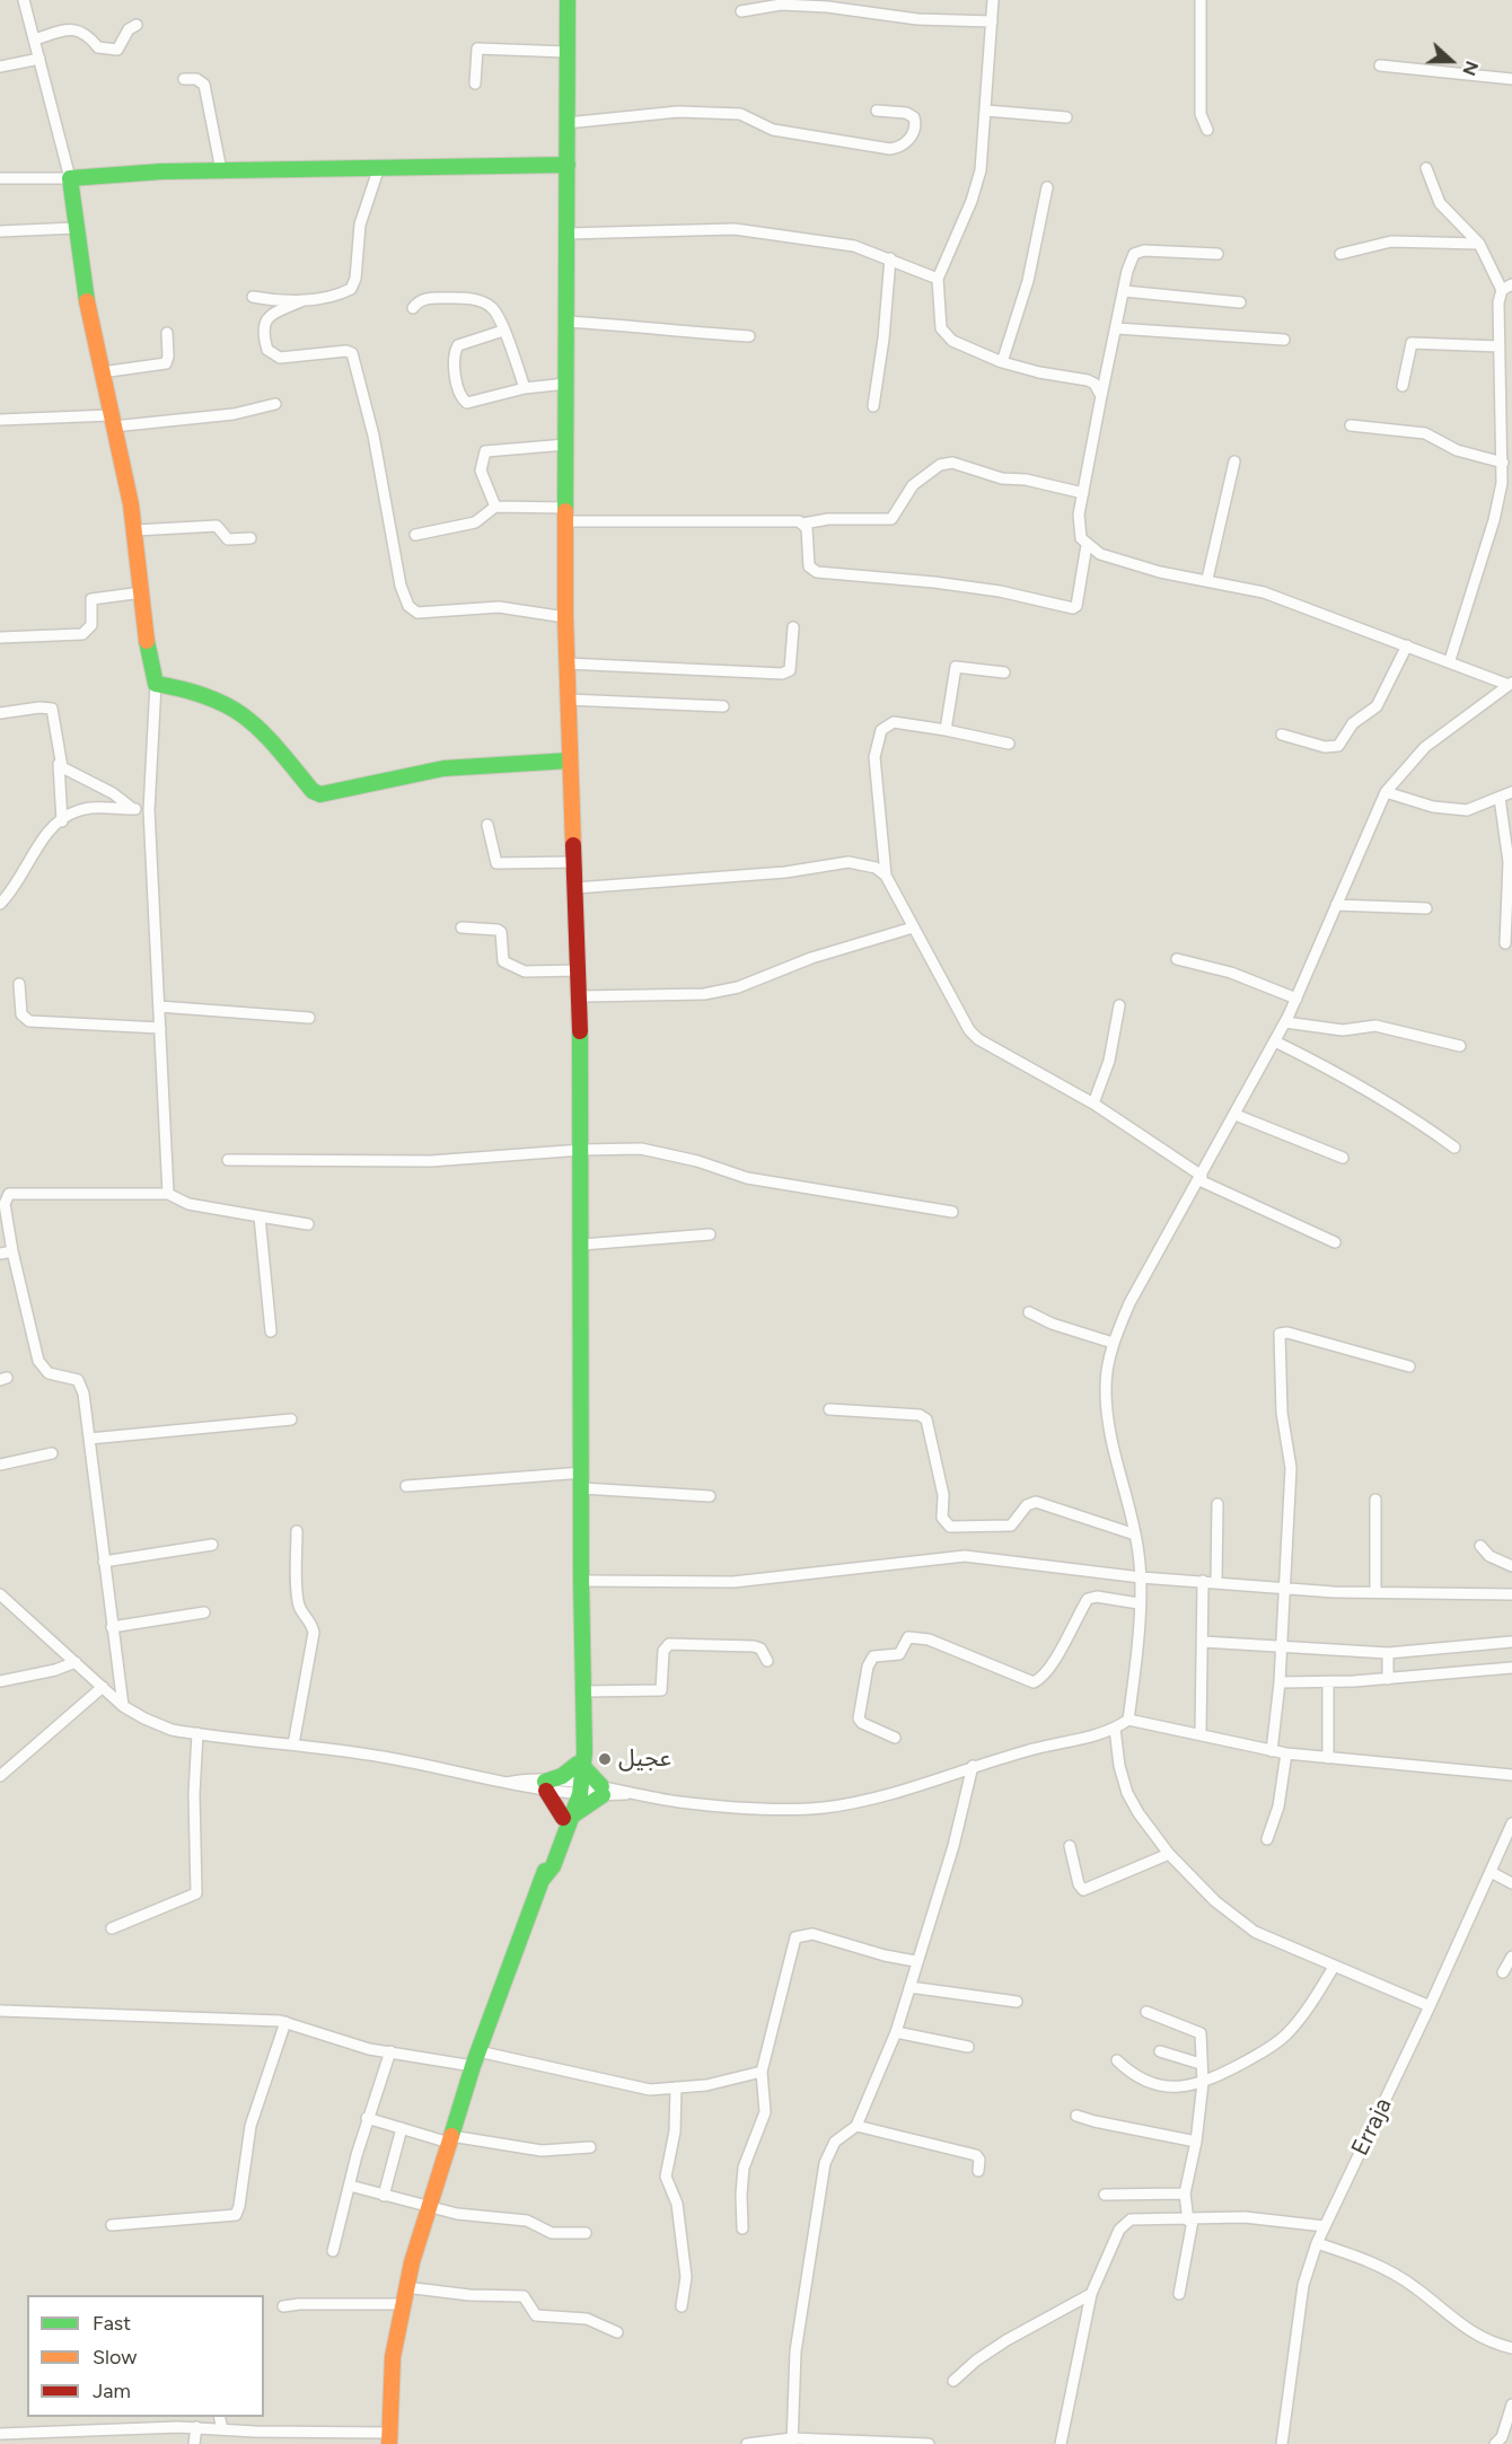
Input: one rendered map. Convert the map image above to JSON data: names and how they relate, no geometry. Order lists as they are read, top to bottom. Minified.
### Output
{"streets":{"street":["Erraja"]},"places":["عجيل"],"legend":["Fast","Slow","Jam"],"north":"right"}
